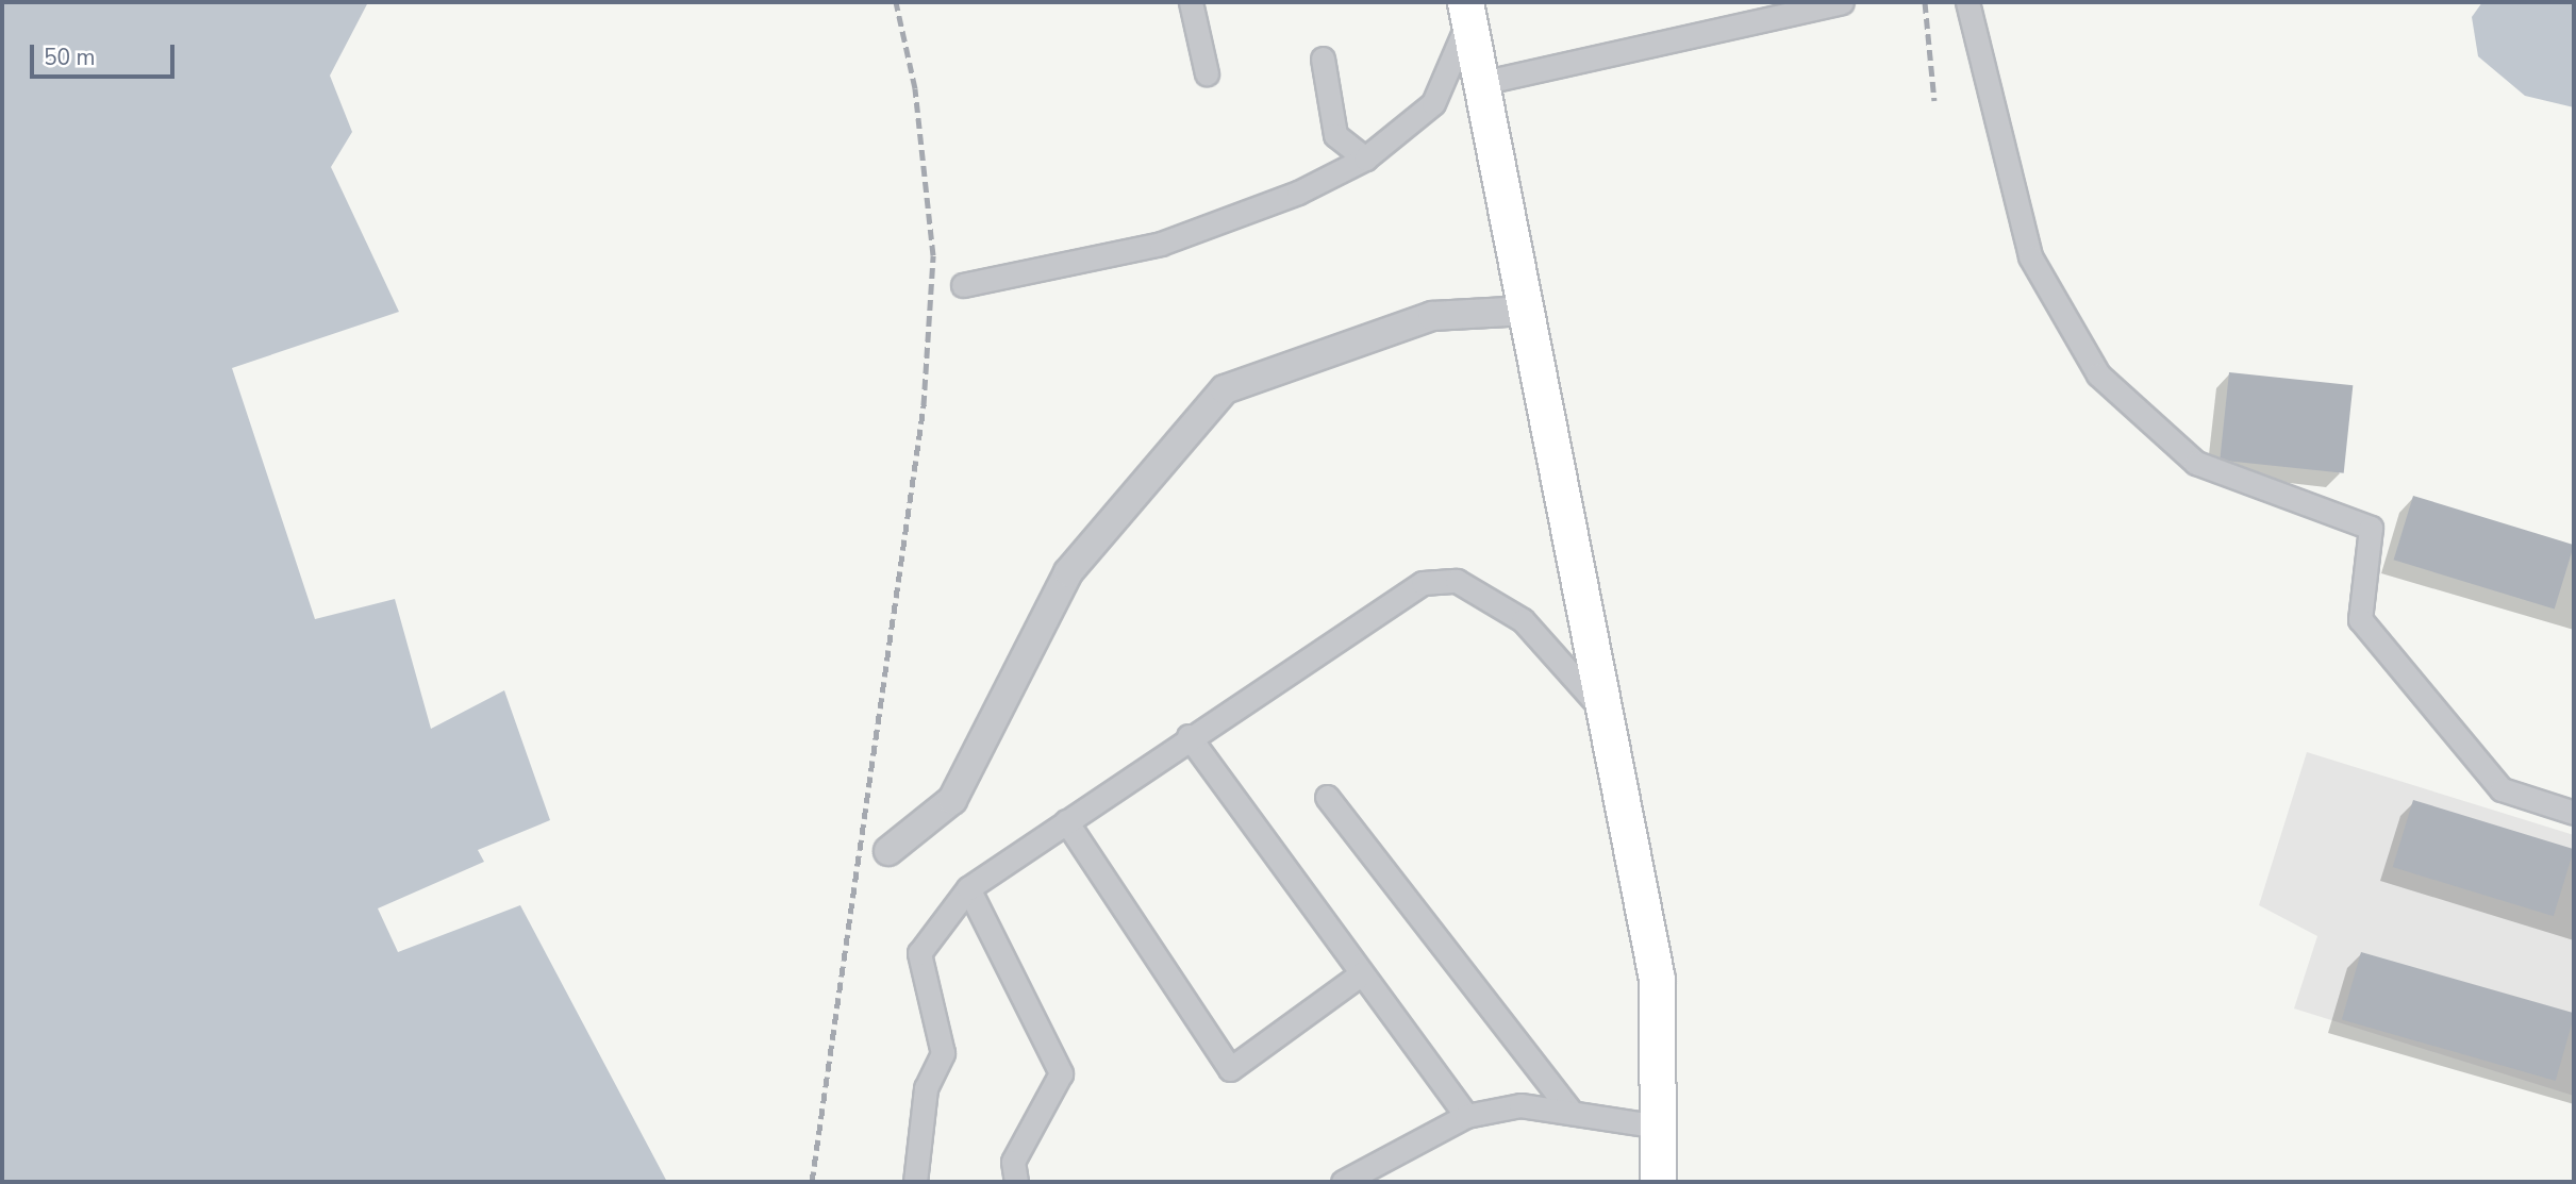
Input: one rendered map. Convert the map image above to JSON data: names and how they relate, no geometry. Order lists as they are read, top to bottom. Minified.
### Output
{"scale_bar":"50 m"}
